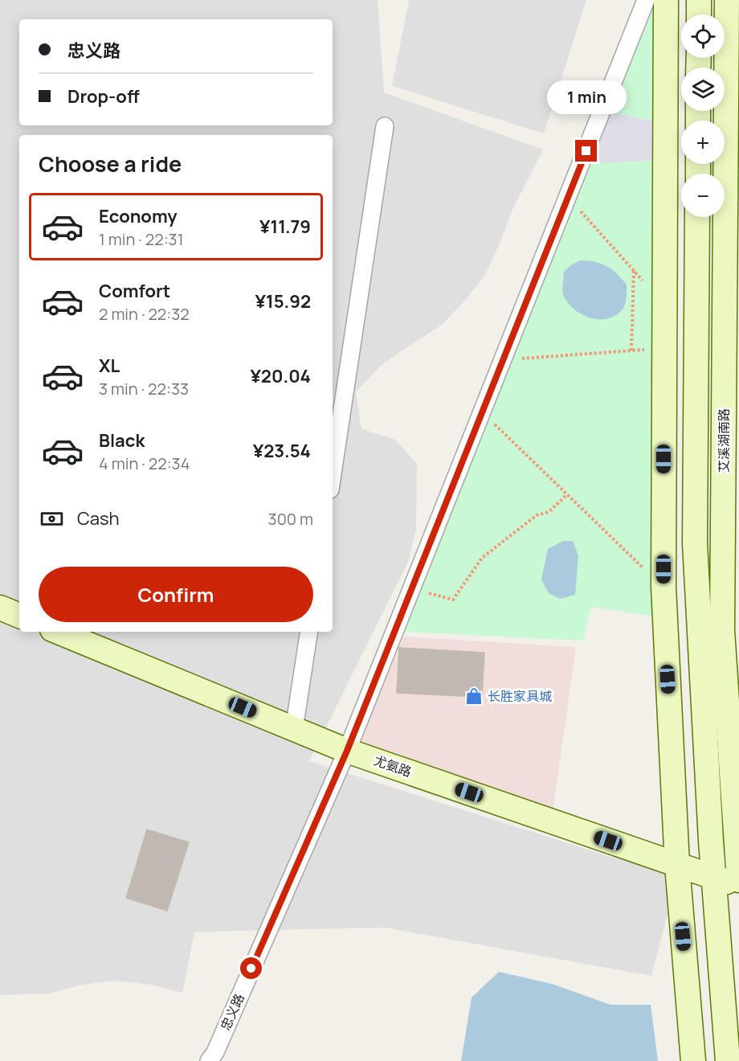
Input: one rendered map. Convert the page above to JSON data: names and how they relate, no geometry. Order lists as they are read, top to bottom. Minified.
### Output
{"streets":{"street":["艾溪湖南路","尤氨路","忠义路"]},"crossings":[["尤氨路","忠义路"]],"places":{"shop":["长胜家具城"]},"page":{"map_buttons":["+","−"],"banner":["忠义路","Drop-off"],"bubble":"1 min","heading":"Choose a ride","list":[{"name":"Economy","note":"1 min · 22:31","value":"¥11.79"},{"name":"Comfort","note":"2 min · 22:32","value":"¥15.92"},{"name":"XL","note":"3 min · 22:33","value":"¥20.04"},{"name":"Black","note":"4 min · 22:34","value":"¥23.54"}],"pay":["Cash","300 m"],"buttons":"Confirm"}}
